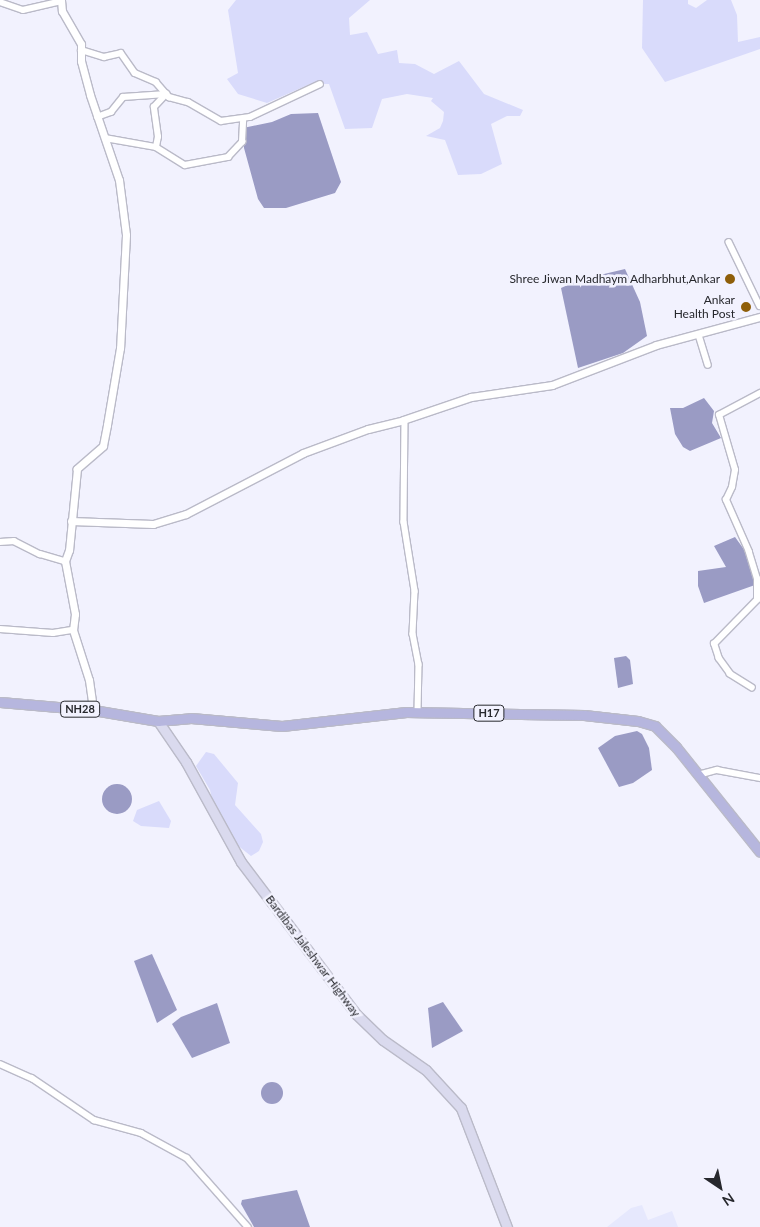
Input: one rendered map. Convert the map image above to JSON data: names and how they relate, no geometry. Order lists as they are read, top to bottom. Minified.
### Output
{"streets":{"main road":["NH28","H17","Bardibas Jaleshwar Highway"]},"crossings":[["NH28","H17"],["NH28","Bardibas Jaleshwar Highway"],["H17","Bardibas Jaleshwar Highway"]],"places":["Shree Jiwan Madhaym Adharbhut,Ankar","Ankar Health Post"],"north":"bottom right"}
